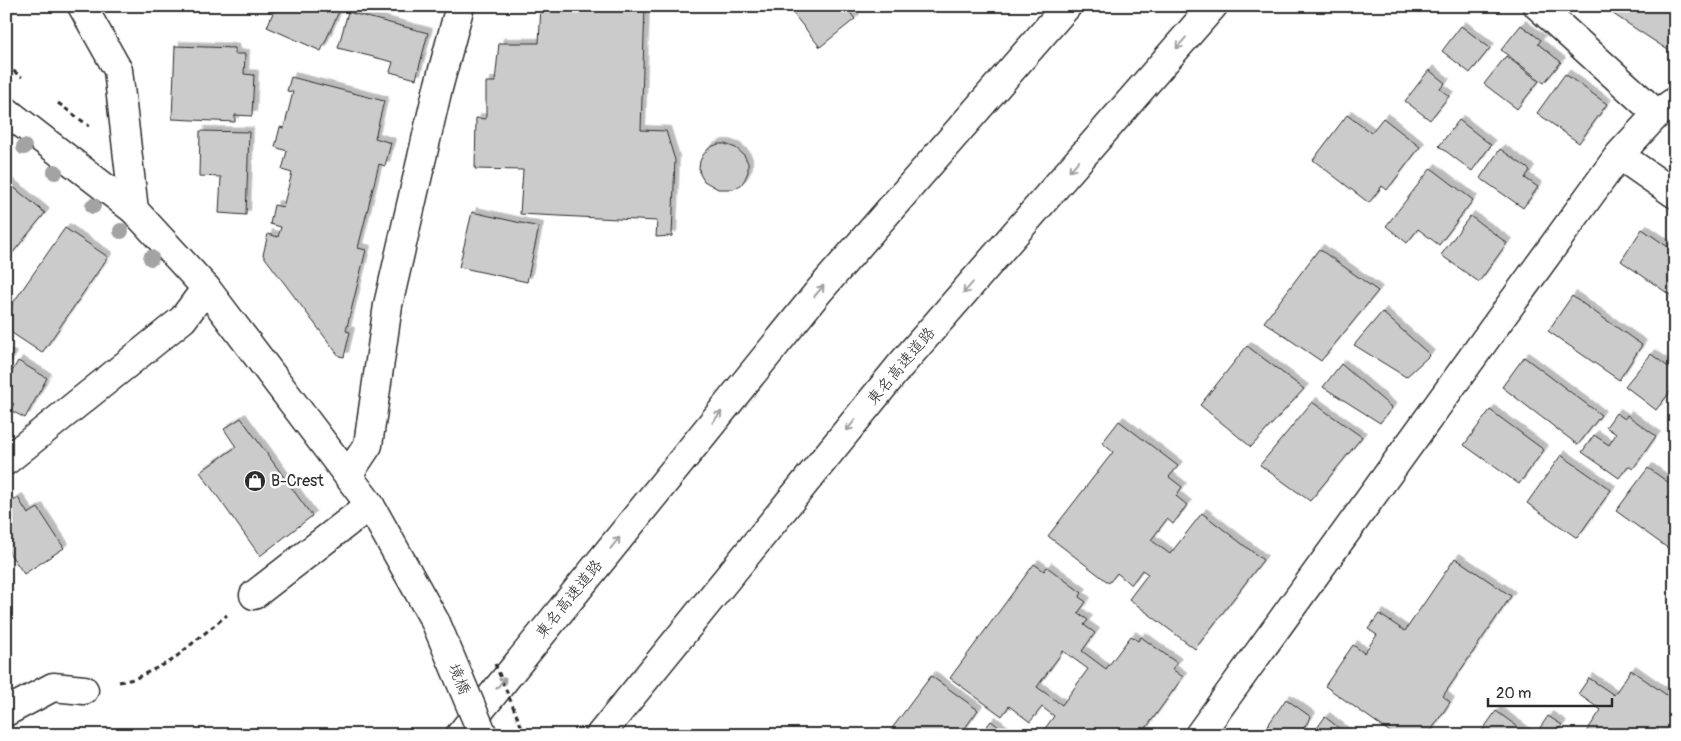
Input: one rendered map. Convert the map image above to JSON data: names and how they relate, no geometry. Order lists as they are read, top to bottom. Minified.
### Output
{"streets":{"main road":["東名高速道路","境橋"]},"places":{"shop":["B-Crest"]},"scale_bar":"20 m"}
